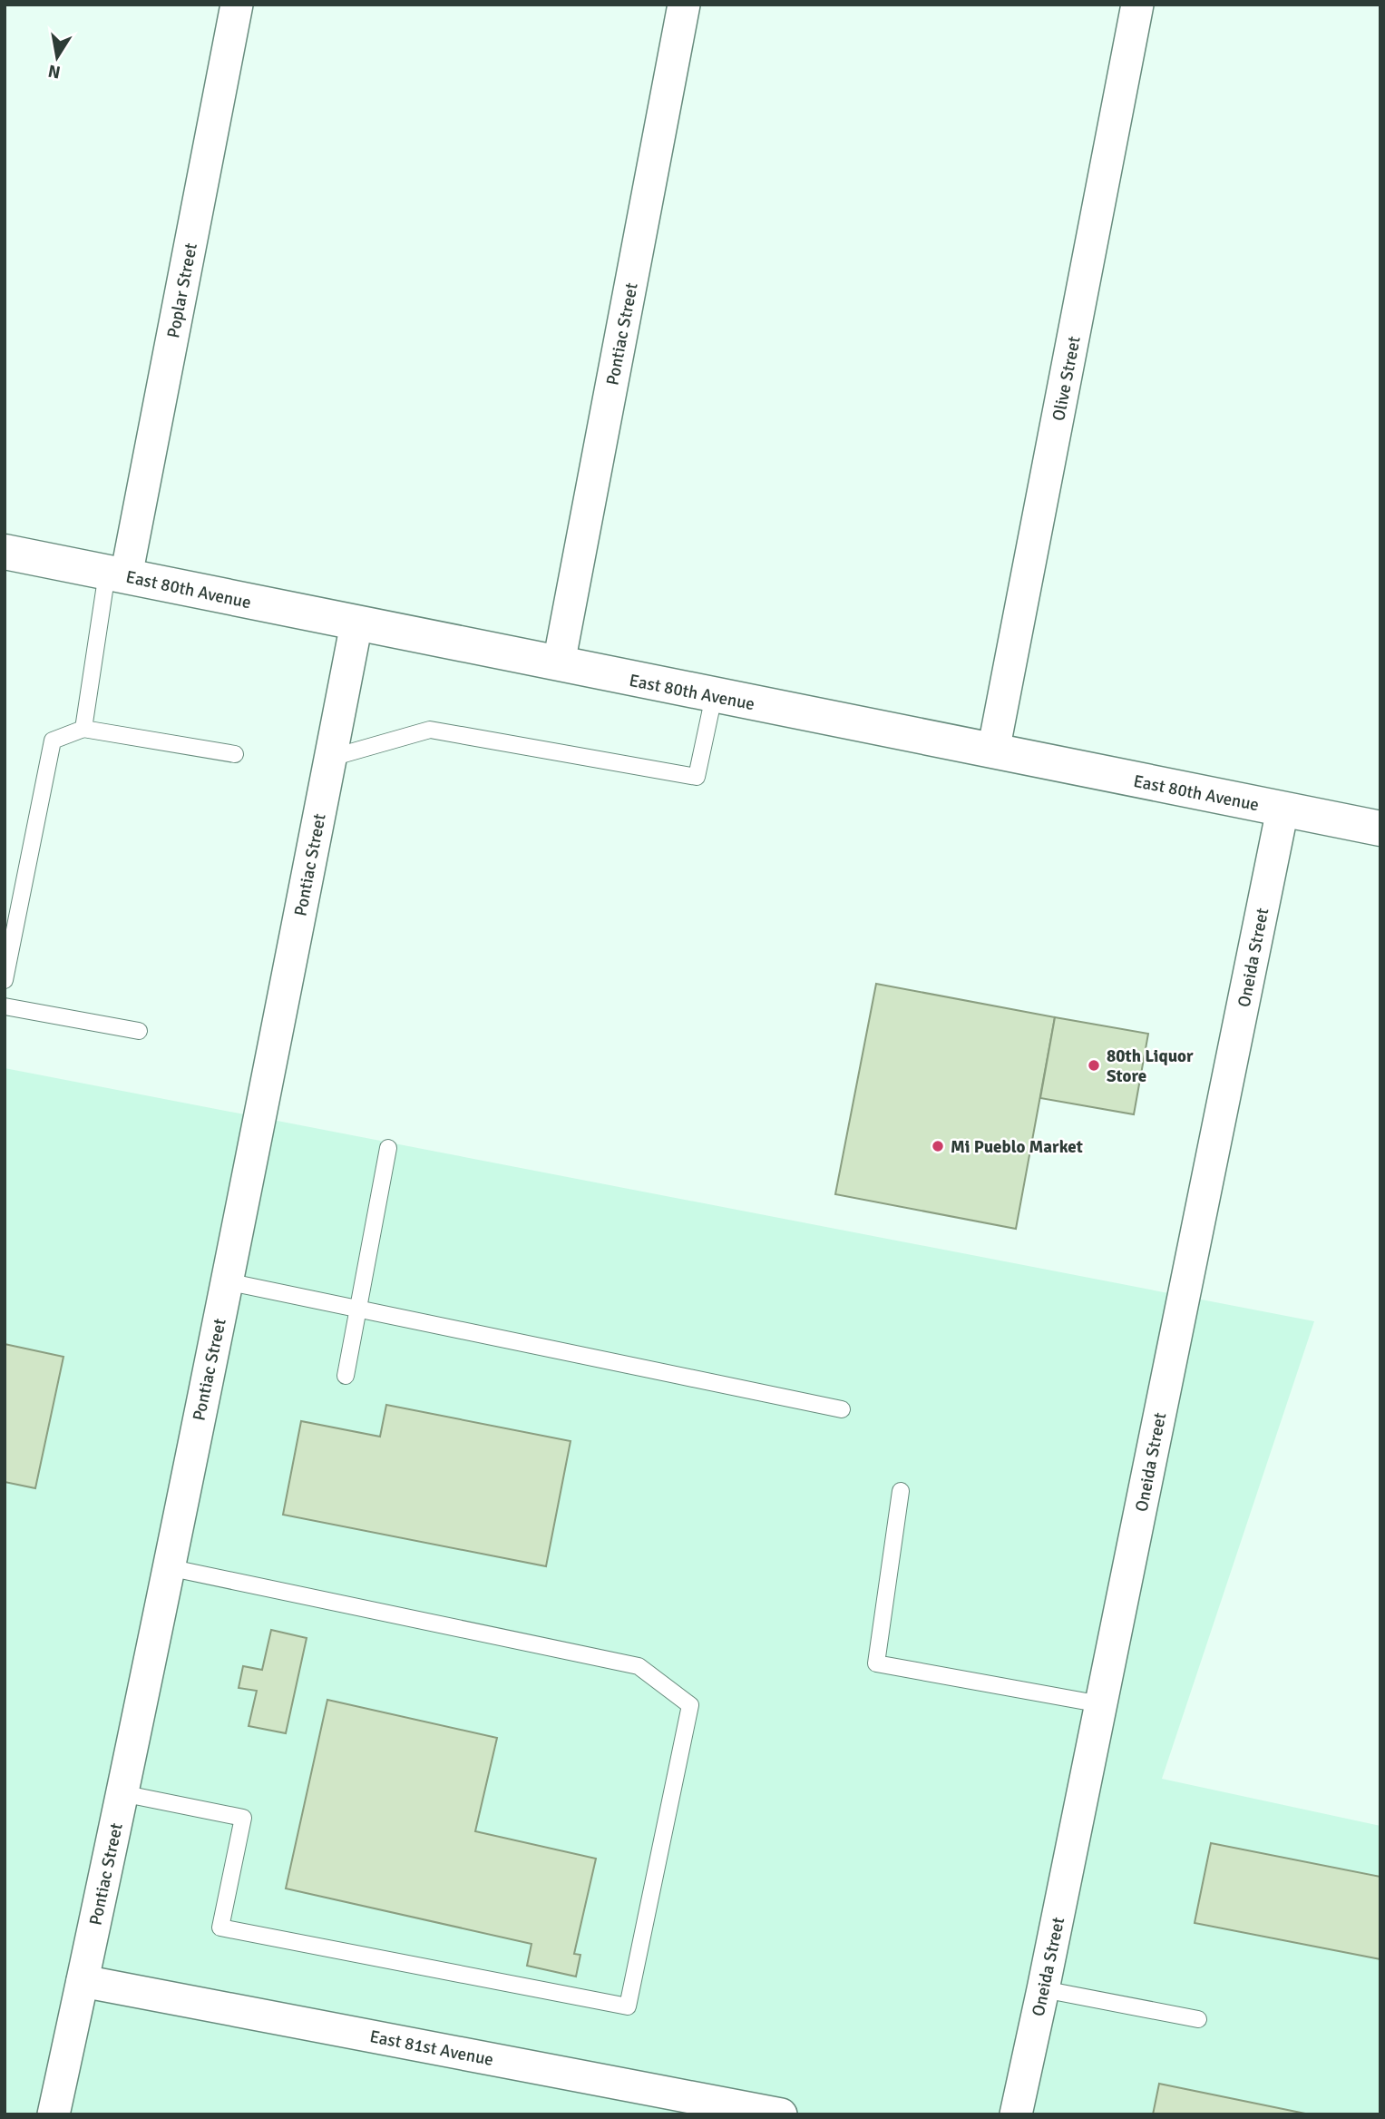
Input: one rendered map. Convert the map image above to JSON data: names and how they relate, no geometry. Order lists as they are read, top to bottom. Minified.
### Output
{"streets":{"street":["Poplar Street","Pontiac Street","Olive Street","East 80th Avenue","Oneida Street","East 81st Avenue"]},"crossings":[["Poplar Street","East 80th Avenue"],["Pontiac Street","East 80th Avenue"],["Pontiac Street","East 81st Avenue"],["Olive Street","East 80th Avenue"],["East 80th Avenue","Oneida Street"]],"places":["80th Liquor Store","Mi Pueblo Market"],"north":"bottom"}
